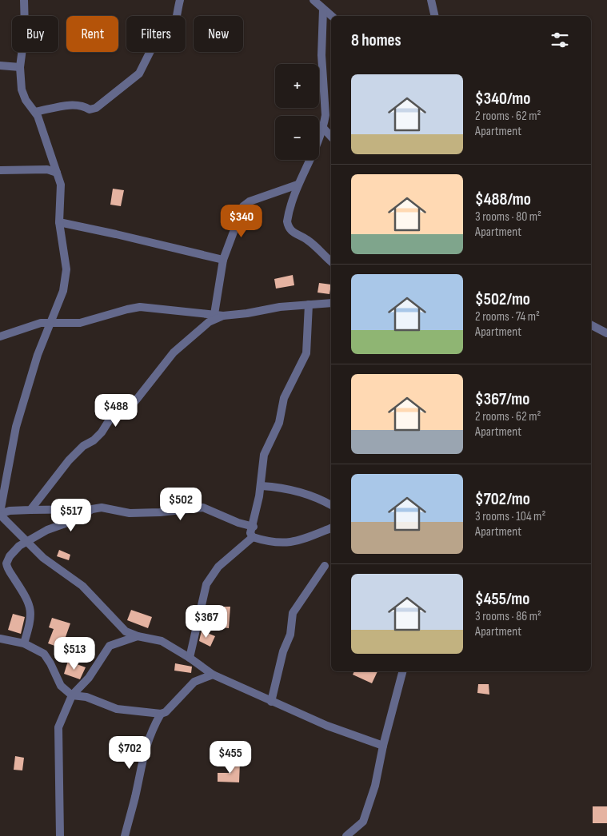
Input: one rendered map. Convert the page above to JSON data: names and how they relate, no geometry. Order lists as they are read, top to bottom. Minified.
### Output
{"page":{"chip":["Buy","Rent","Filters","New"],"heading":"8 homes","map_buttons":["+","−"],"list":[{"name":"$340/mo","note":"2 rooms · 62 m² · Apartment"},{"name":"$488/mo","note":"3 rooms · 80 m² · Apartment"},{"name":"$502/mo","note":"2 rooms · 74 m² · Apartment"},{"name":"$367/mo","note":"2 rooms · 62 m² · Apartment"},{"name":"$702/mo","note":"3 rooms · 104 m² · Apartment"},{"name":"$455/mo","note":"3 rooms · 86 m² · Apartment"}],"price":["$340","$488","$502","$517","$367","$513","$702","$455"]}}
